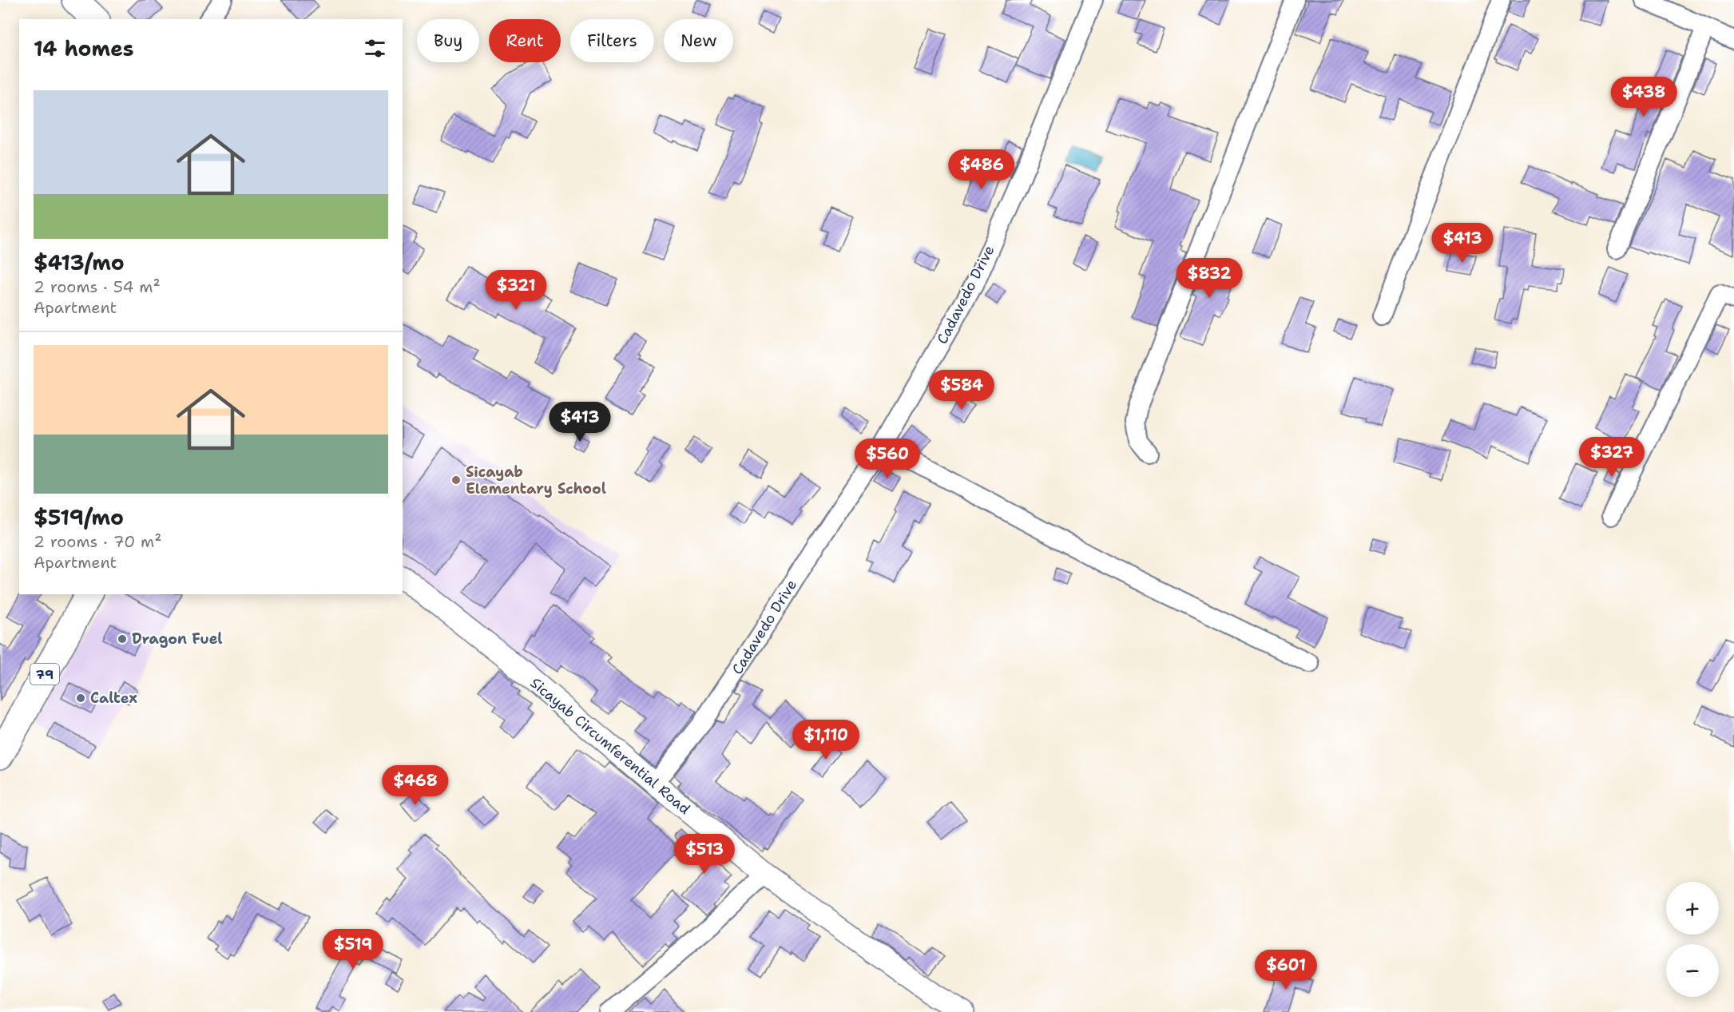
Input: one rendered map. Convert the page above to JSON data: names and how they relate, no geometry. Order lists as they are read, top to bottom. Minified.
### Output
{"streets":{"highway":["79"],"street":["Cadavedo Drive","Sicayab Circumferential Road"]},"crossings":[["Cadavedo Drive","Sicayab Circumferential Road"]],"places":["Sicayab Elementary School","Dragon Fuel","Caltex"],"page":{"chip":["Buy","Rent","Filters","New"],"heading":"14 homes","price":["$438","$486","$413","$832","$321","$584","$413","$327","$560","$1,110","$468","$513","$519","$601"],"list":[{"name":"$413/mo","note":"2 rooms · 54 m² · Apartment"},{"name":"$519/mo","note":"2 rooms · 70 m² · Apartment"}],"map_buttons":["+","−"]}}
